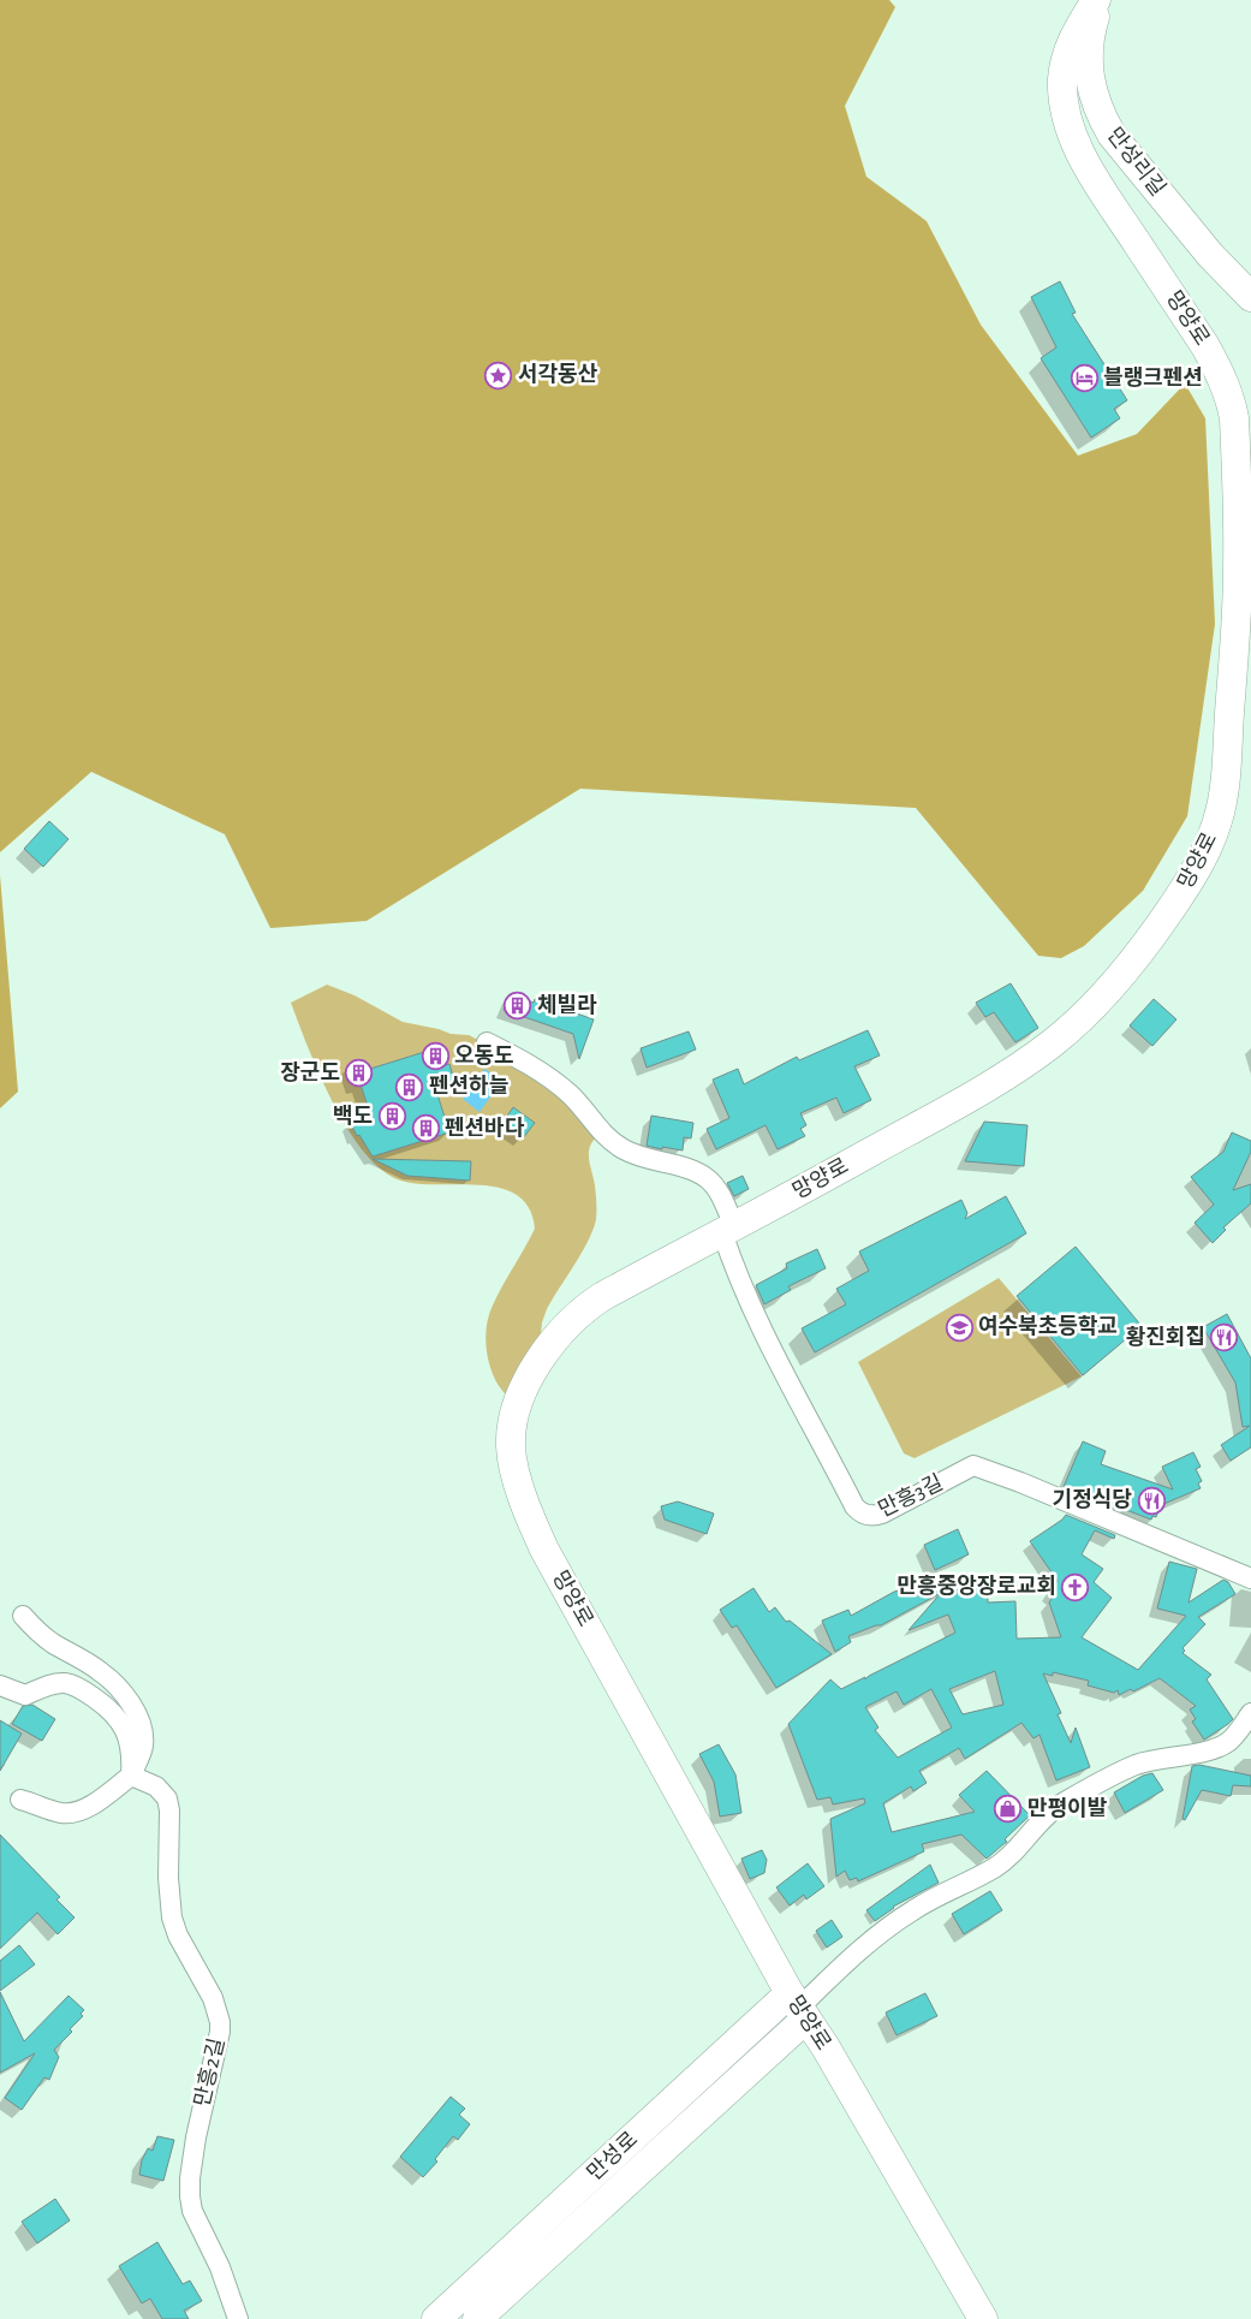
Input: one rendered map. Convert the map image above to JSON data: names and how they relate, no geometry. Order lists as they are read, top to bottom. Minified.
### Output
{"streets":{"main road":["만성리길","망양로","만성로"],"street":["만흥3길","만흥2길"]},"crossings":[["망양로","만흥3길"],["망양로","만성로"]],"places":{"place":["서각동산"],"hotel":["블랭크펜션"],"building":["체빌라","오동도","장군도","펜션하늘","백도","펜션바다"],"school or university":["여수북초등학교"],"restaurant":["황진회집","기정식당"],"church":["만흥중앙장로교회"],"shop":["만평이발"]}}
